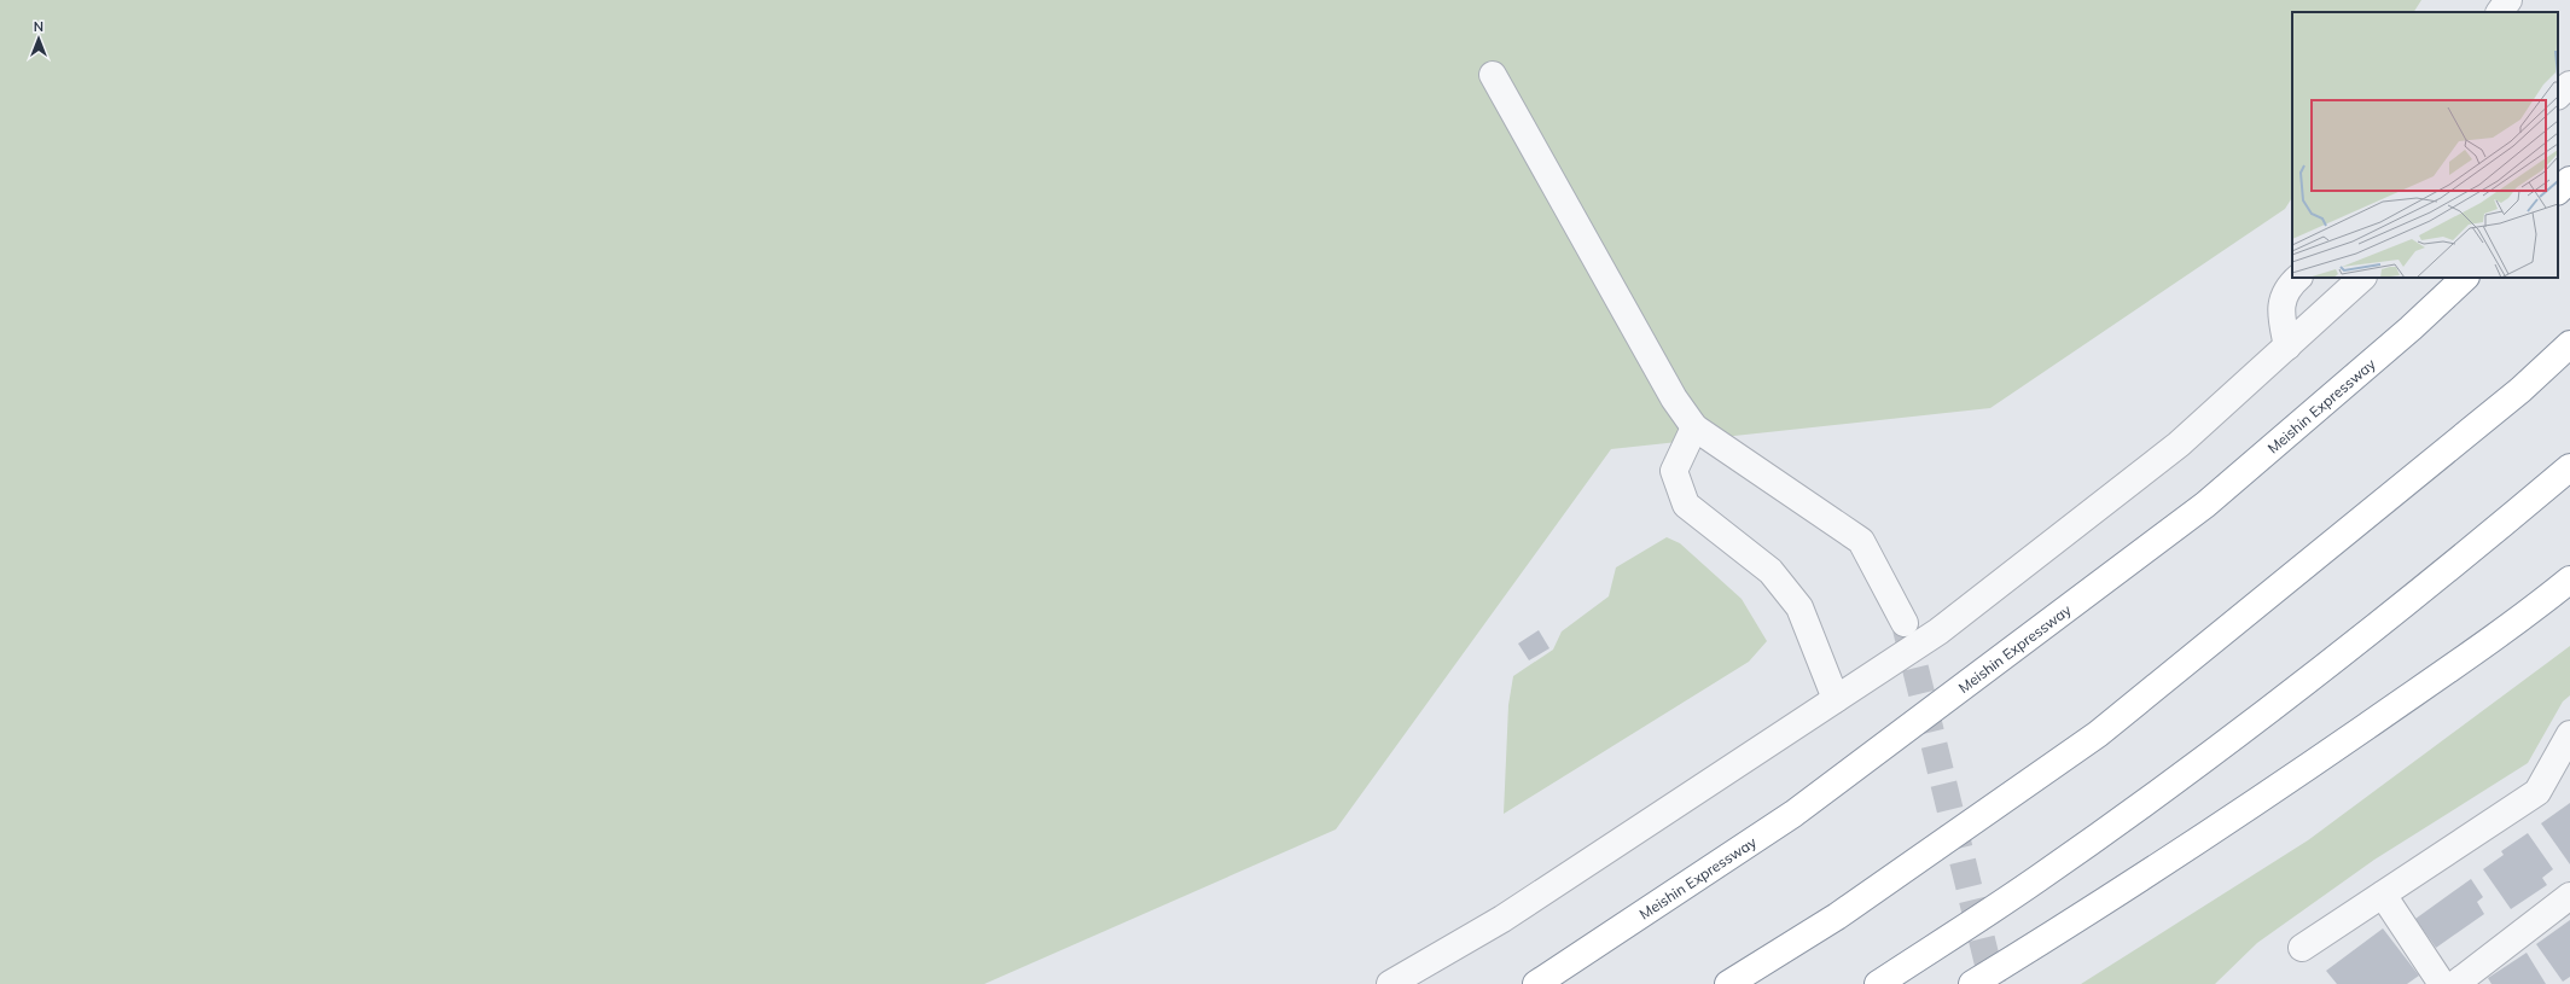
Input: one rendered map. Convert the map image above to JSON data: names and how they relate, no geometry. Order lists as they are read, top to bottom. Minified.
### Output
{"streets":{"highway":["Meishin Expressway"]},"north":"top"}
